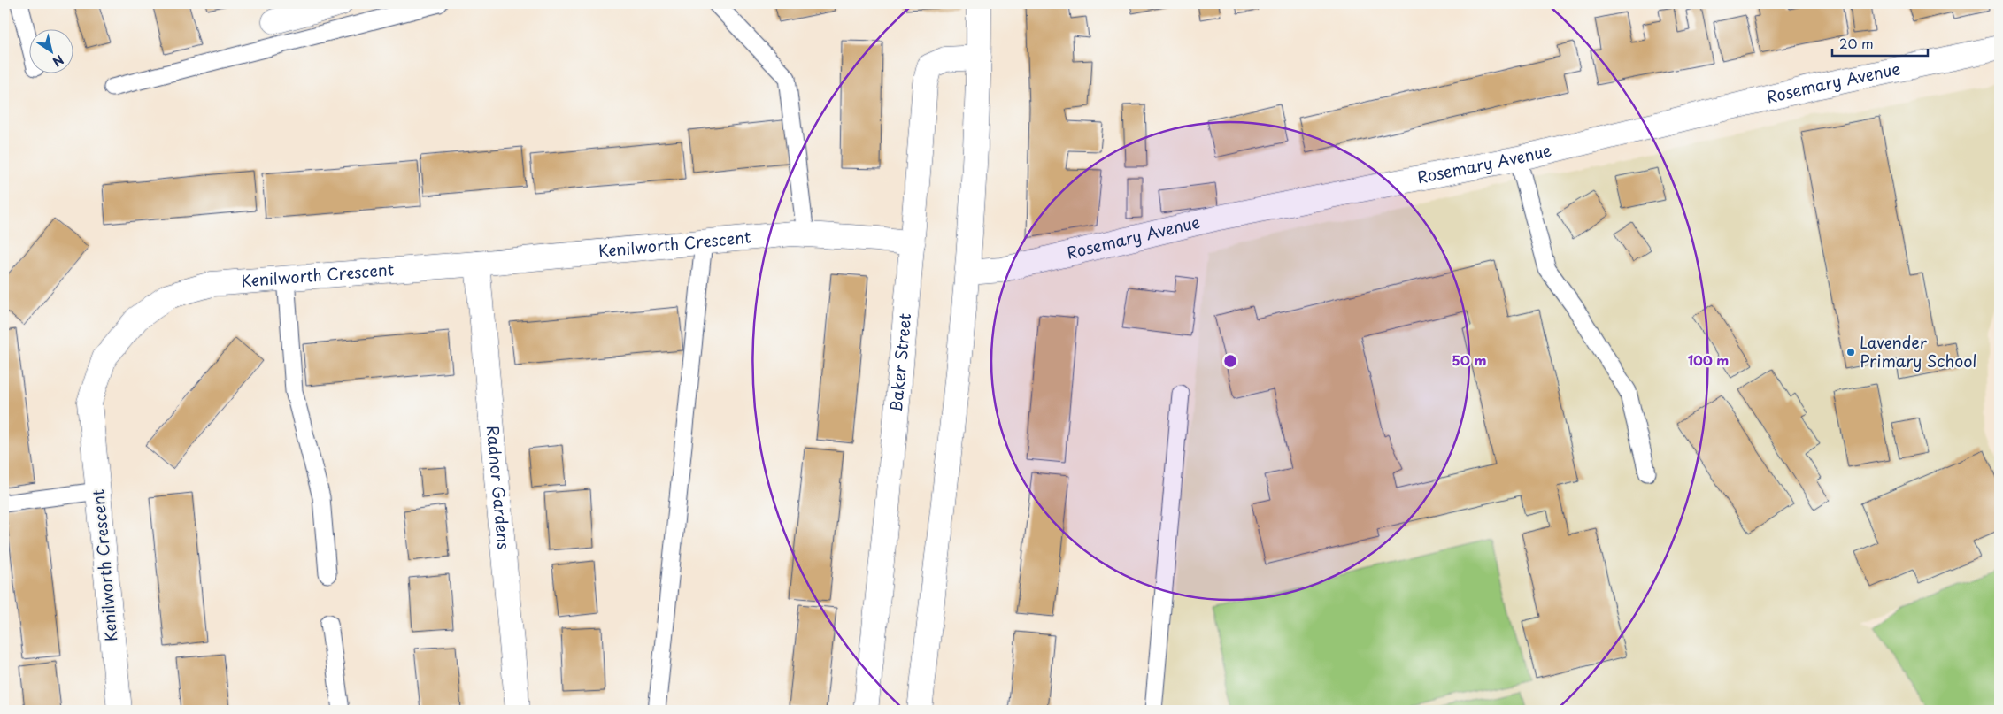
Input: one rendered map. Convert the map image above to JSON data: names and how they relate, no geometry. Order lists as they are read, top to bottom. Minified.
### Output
{"streets":{"street":["Rosemary Avenue","Kenilworth Crescent","Baker Street","Radnor Gardens"]},"crossings":[["Kenilworth Crescent","Baker Street"],["Kenilworth Crescent","Radnor Gardens"]],"places":["Lavender Primary School"],"scale_bar":"20 m","north":"bottom right","rings":["50 m","100 m"]}
